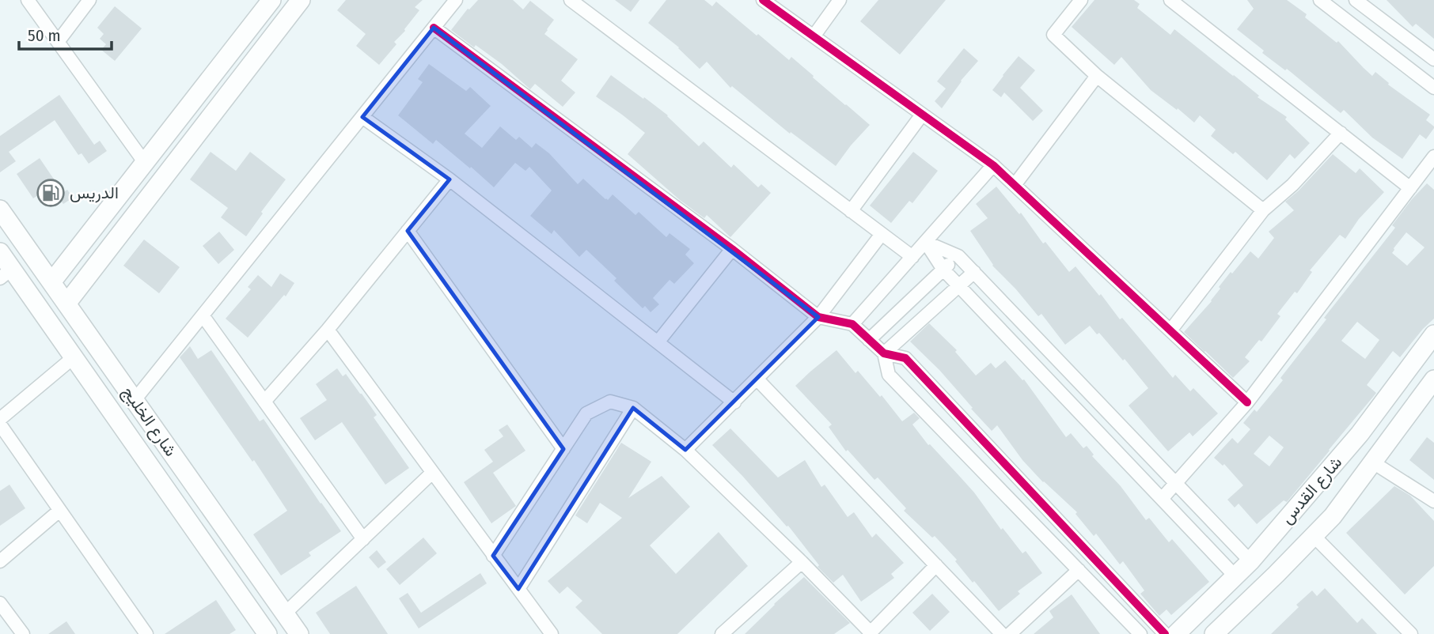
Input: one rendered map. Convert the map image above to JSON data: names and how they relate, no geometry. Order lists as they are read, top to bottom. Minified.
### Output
{"streets":{"street":["شارع الخليج","شارع القدس"]},"places":{"fuel station":["الدريس"]},"scale_bar":"50 m"}
